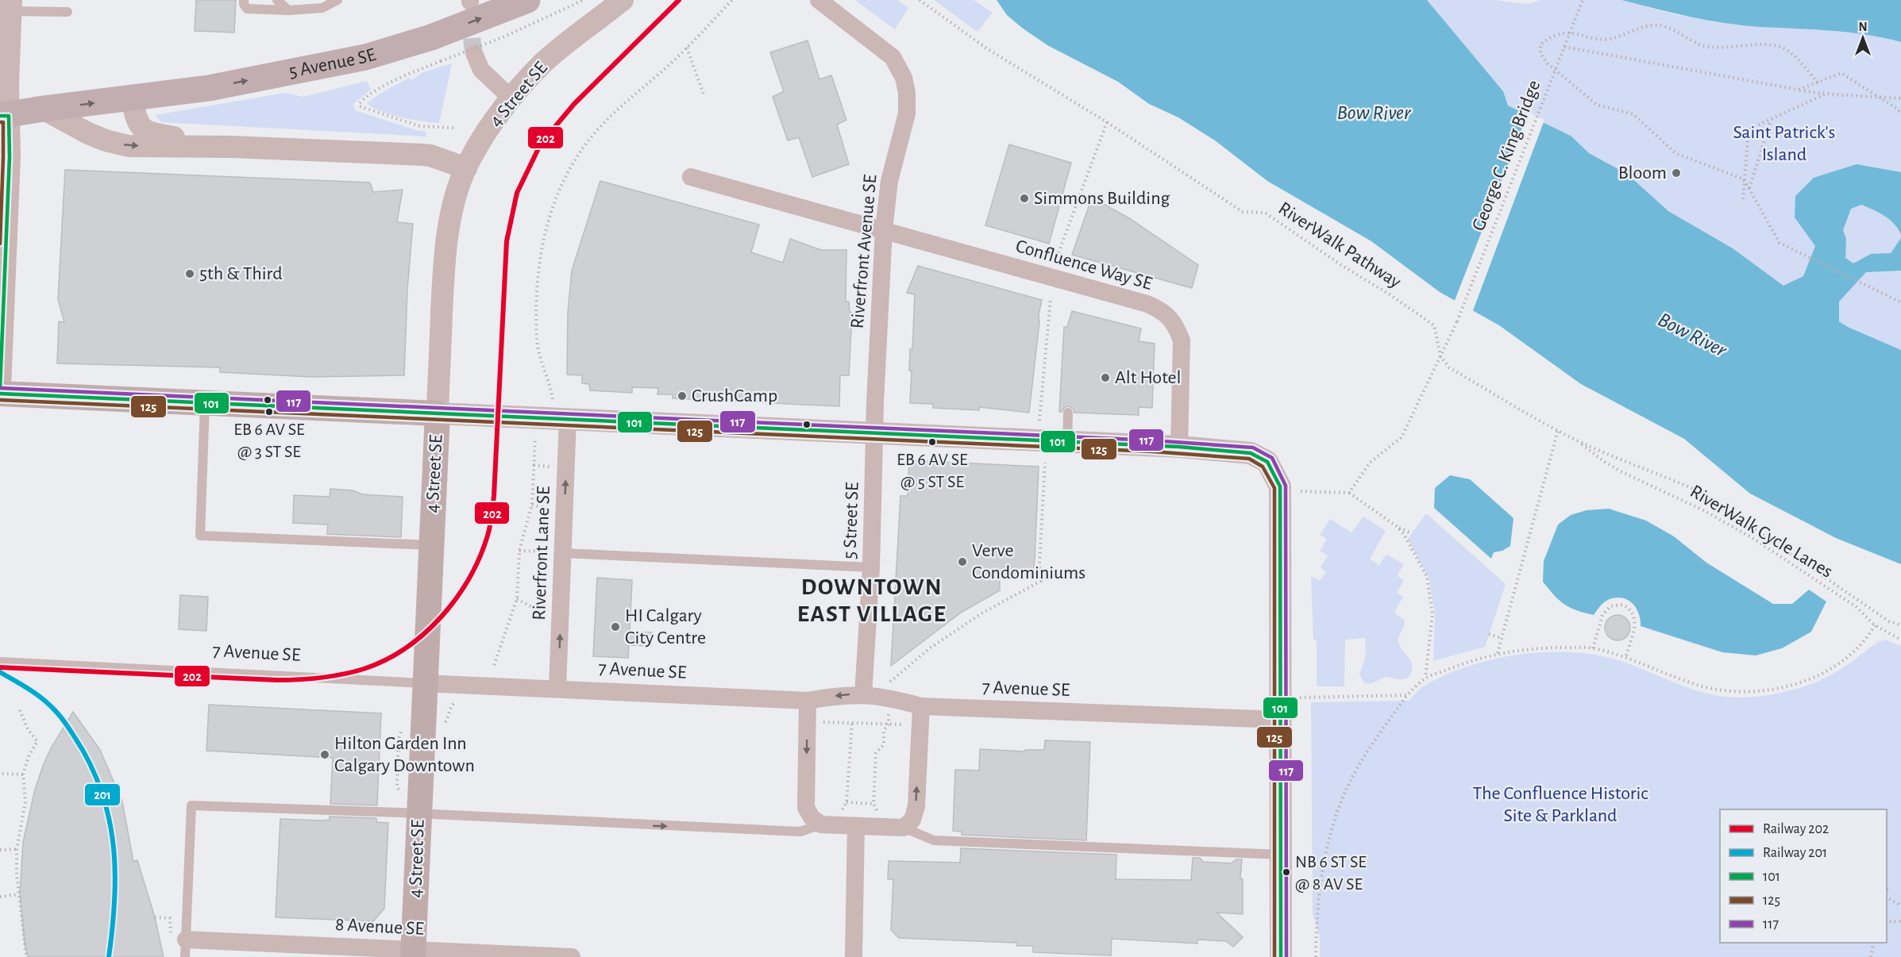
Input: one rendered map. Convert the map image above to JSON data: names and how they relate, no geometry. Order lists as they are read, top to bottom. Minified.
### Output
{"streets":{"main road":["5 Avenue SE","4 Street SE"],"street":["Riverfront Avenue SE","Confluence Way SE","5 Street SE","Riverfront Lane SE","7 Avenue SE","8 Avenue SE"],"path":["George C. King Bridge","RiverWalk Pathway","RiverWalk Cycle Lanes"]},"crossings":[["4 Street SE","7 Avenue SE"],["4 Street SE","8 Avenue SE"],["George C. King Bridge","RiverWalk Pathway"],["Riverfront Avenue SE","Confluence Way SE"],["Riverfront Avenue SE","5 Street SE"],["5 Street SE","7 Avenue SE"],["Riverfront Lane SE","7 Avenue SE"]],"one_way":["5 Avenue SE","Riverfront Lane SE"],"districts":["DOWNTOWN EAST VILLAGE"],"water":["Bow River"],"parks":["Saint Patrick's Island","The Confluence Historic Site & Parkland"],"places":["Bloom","Simmons Building","5th & Third","Alt Hotel","CrushCamp","EB 6 AV SE @ 3 ST SE","EB 6 AV SE @ 5 ST SE","Verve Condominiums","HI Calgary City Centre","Hilton Garden Inn Calgary Downtown","NB 6 ST SE @ 8 AV SE"],"lines":["rail line 202","transit line 101","transit line 125","transit line 117","rail line 201"],"legend":["Railway 202","Railway 201","101","125","117"],"north":"top"}
